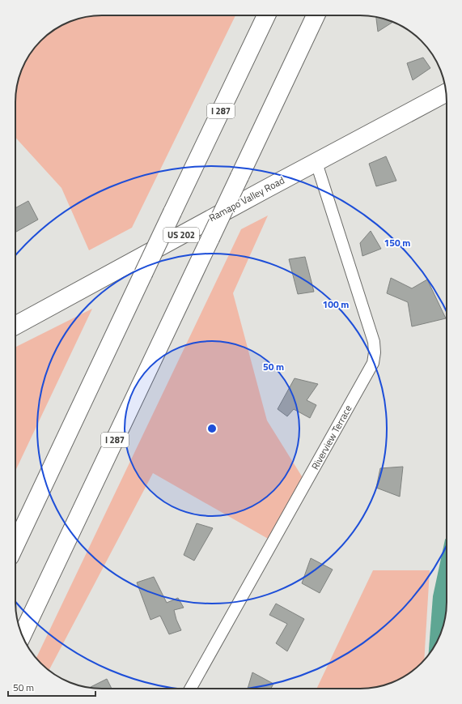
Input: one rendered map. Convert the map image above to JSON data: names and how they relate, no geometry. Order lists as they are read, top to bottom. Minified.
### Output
{"streets":{"main road":["I 287","Ramapo Valley Road","US 202"],"street":["Riverview Terrace"]},"crossings":[["Ramapo Valley Road","Riverview Terrace"]],"scale_bar":"50 m","rings":["150 m","100 m","50 m"]}
